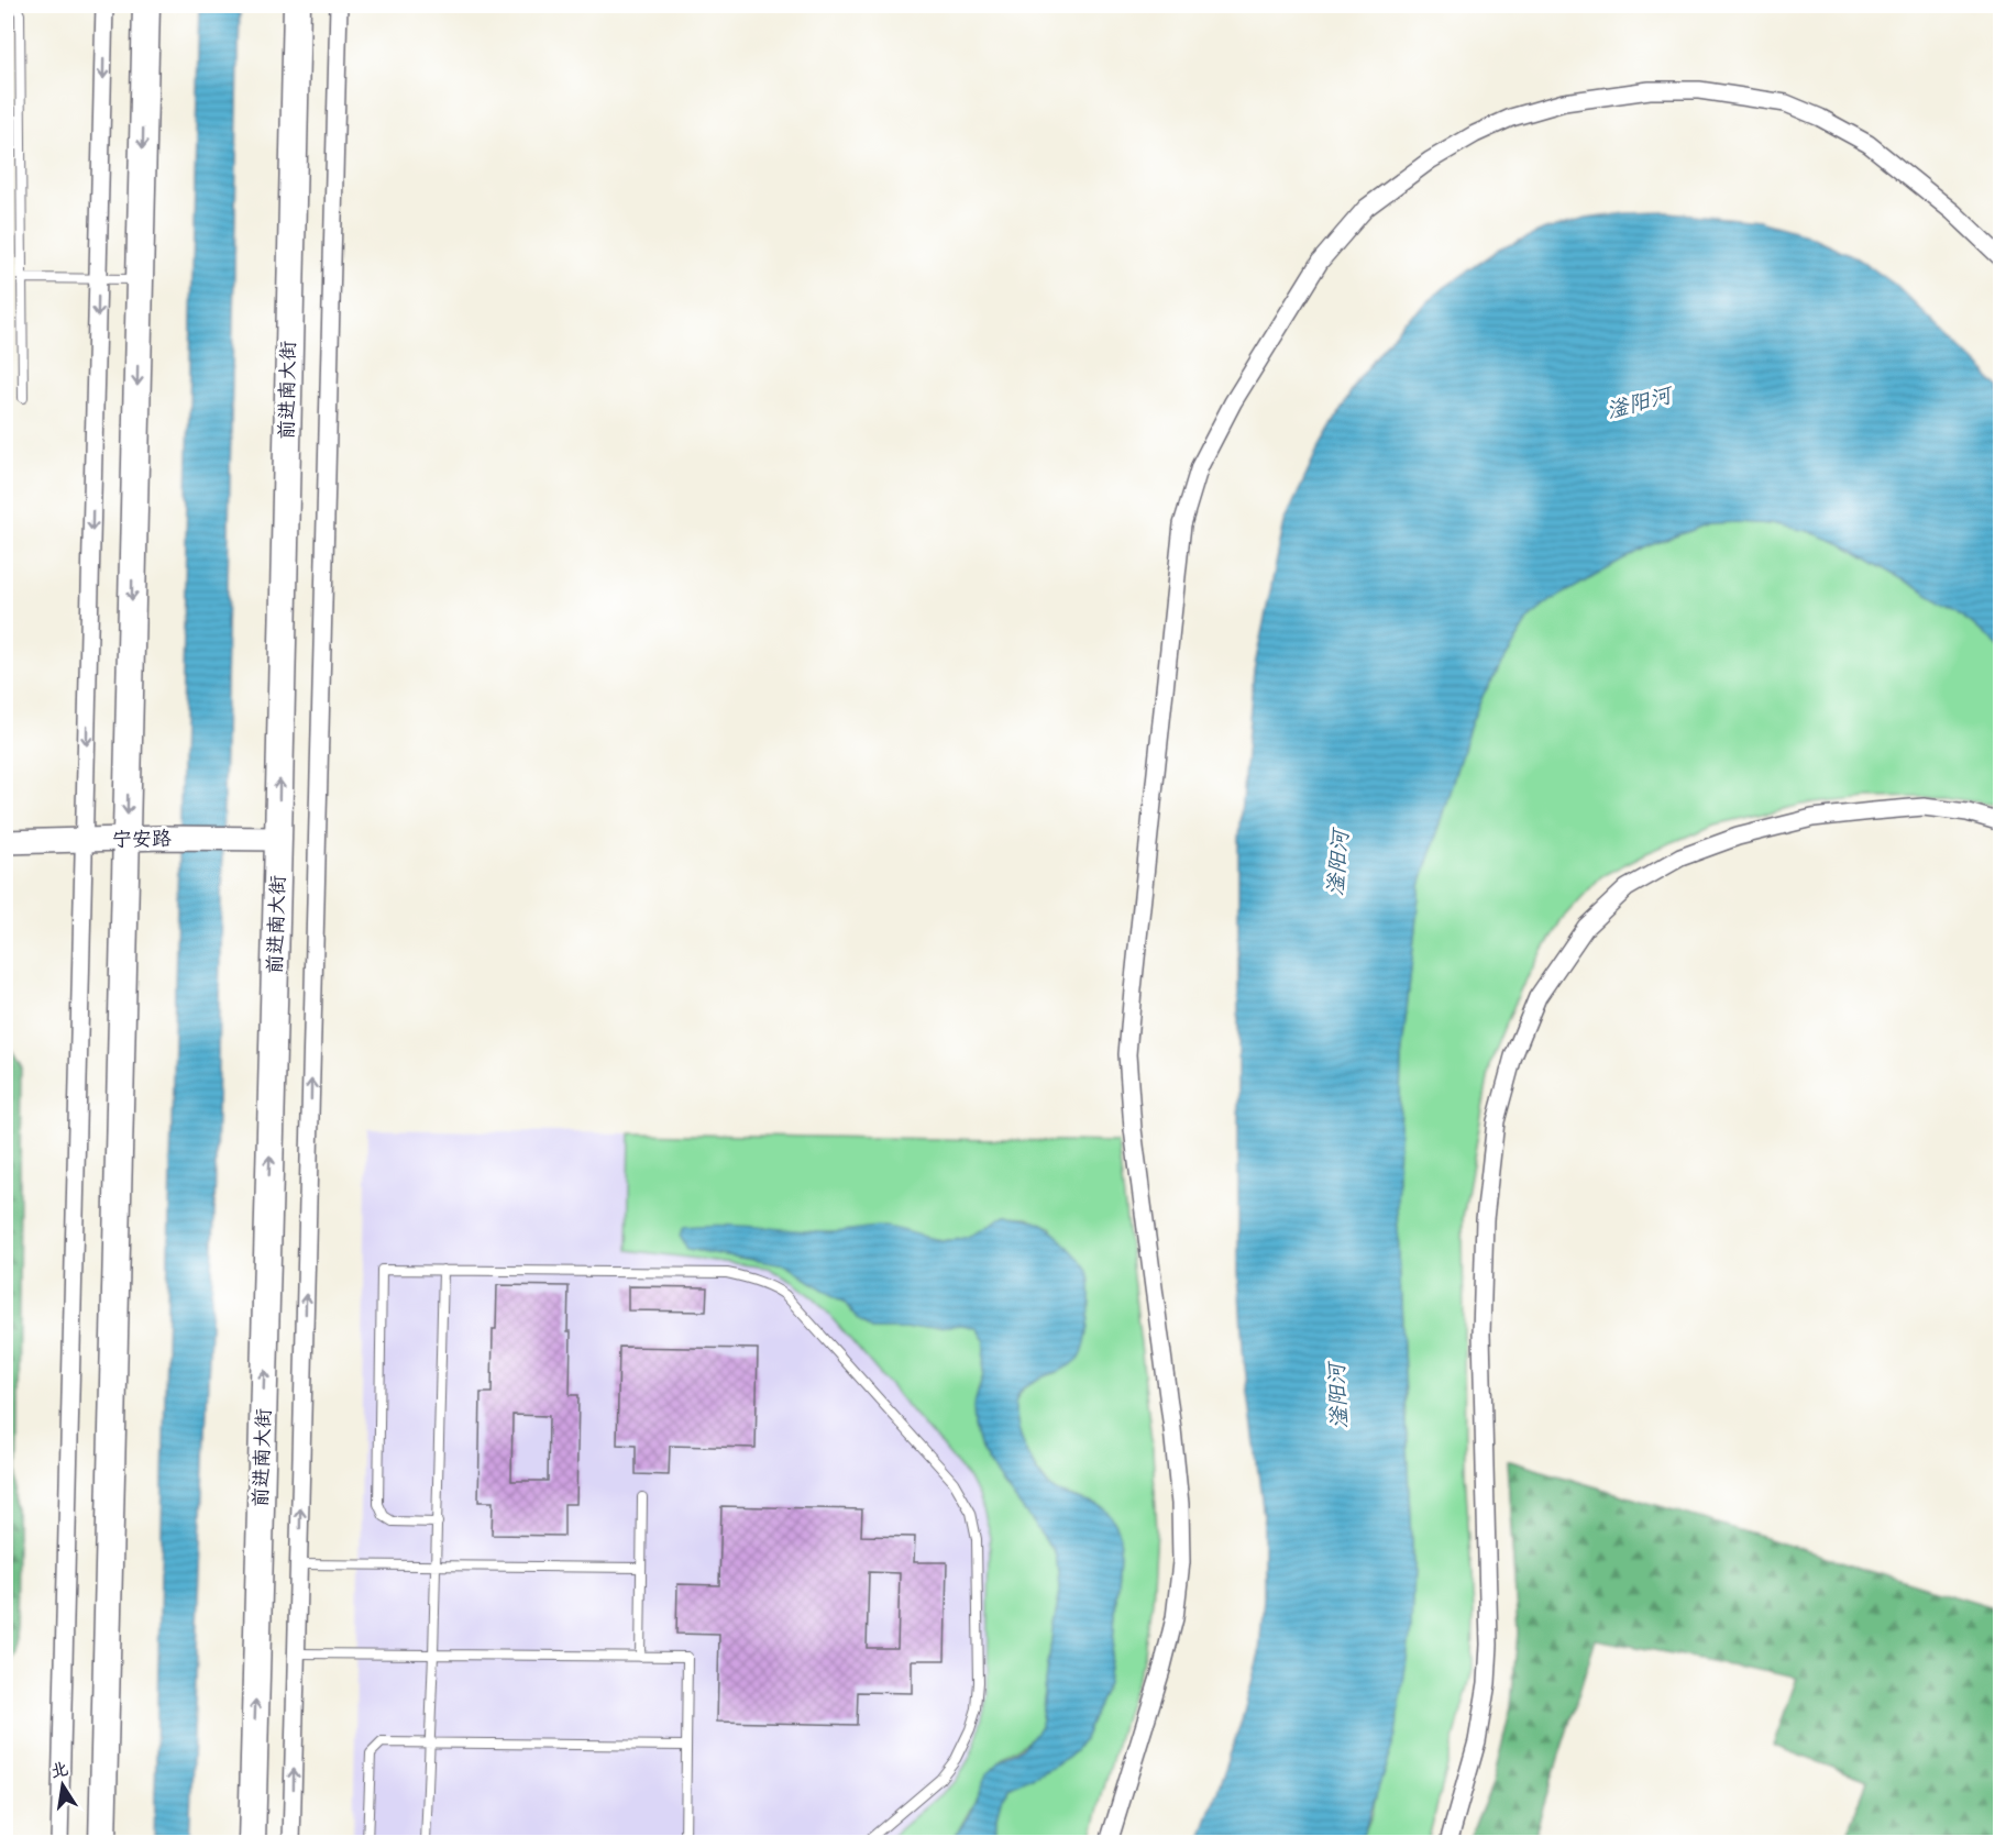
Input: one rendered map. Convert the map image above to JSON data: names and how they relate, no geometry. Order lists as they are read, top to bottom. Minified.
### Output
{"streets":{"main road":["前进南大街"],"street":["宁安路"]},"crossings":[["前进南大街","宁安路"]],"water":["滏阳河"],"north":"top"}
